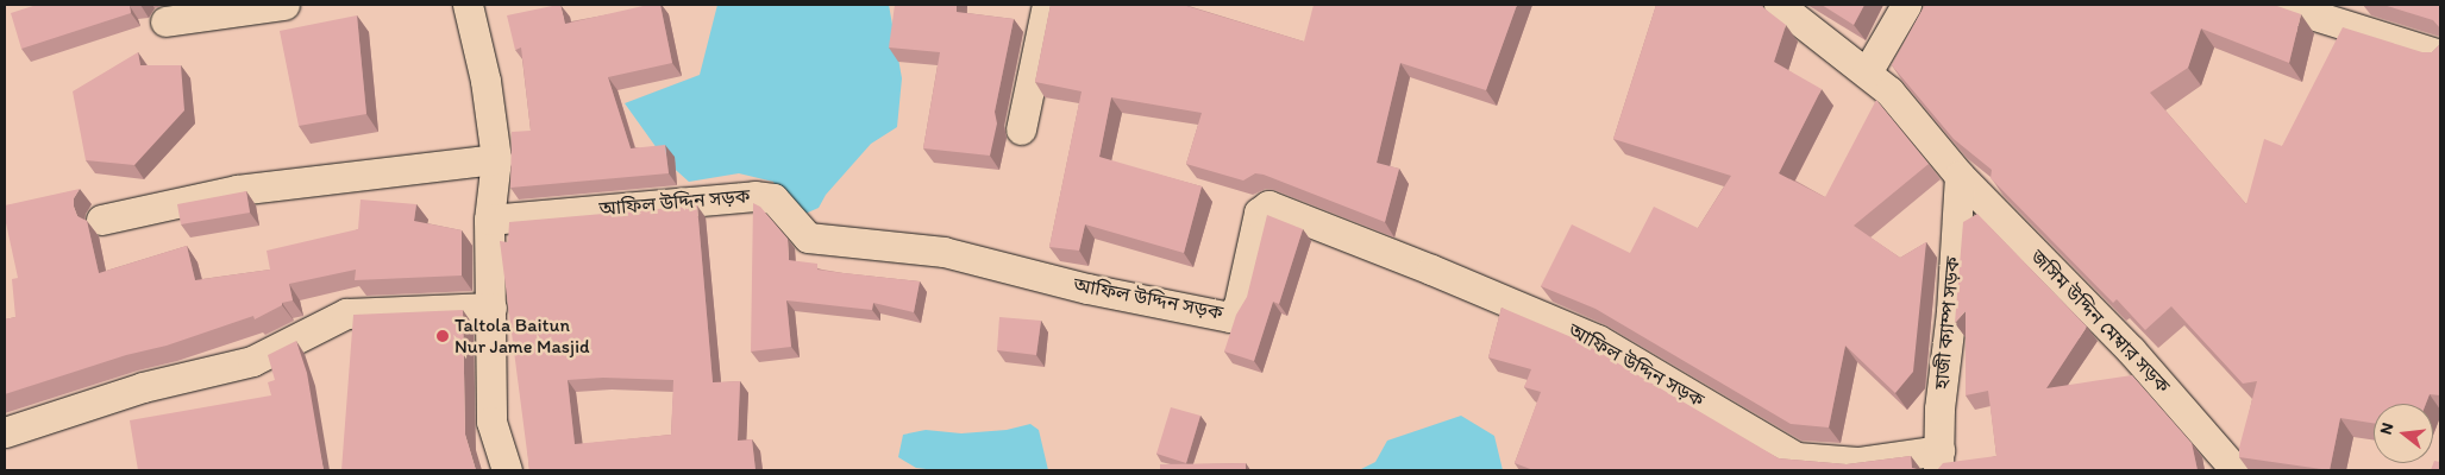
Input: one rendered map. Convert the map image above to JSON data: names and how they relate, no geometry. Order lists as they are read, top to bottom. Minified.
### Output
{"streets":{"street":["আফিল উদ্দিন সড়ক","জসিম উদ্দিন মেম্বার সড়ক","হাজী ক্যাম্প সড়ক"]},"crossings":[["আফিল উদ্দিন সড়ক","হাজী ক্যাম্প সড়ক"],["জসিম উদ্দিন মেম্বার সড়ক","হাজী ক্যাম্প সড়ক"]],"places":["Taltola Baitun Nur Jame Masjid"],"north":"left"}
